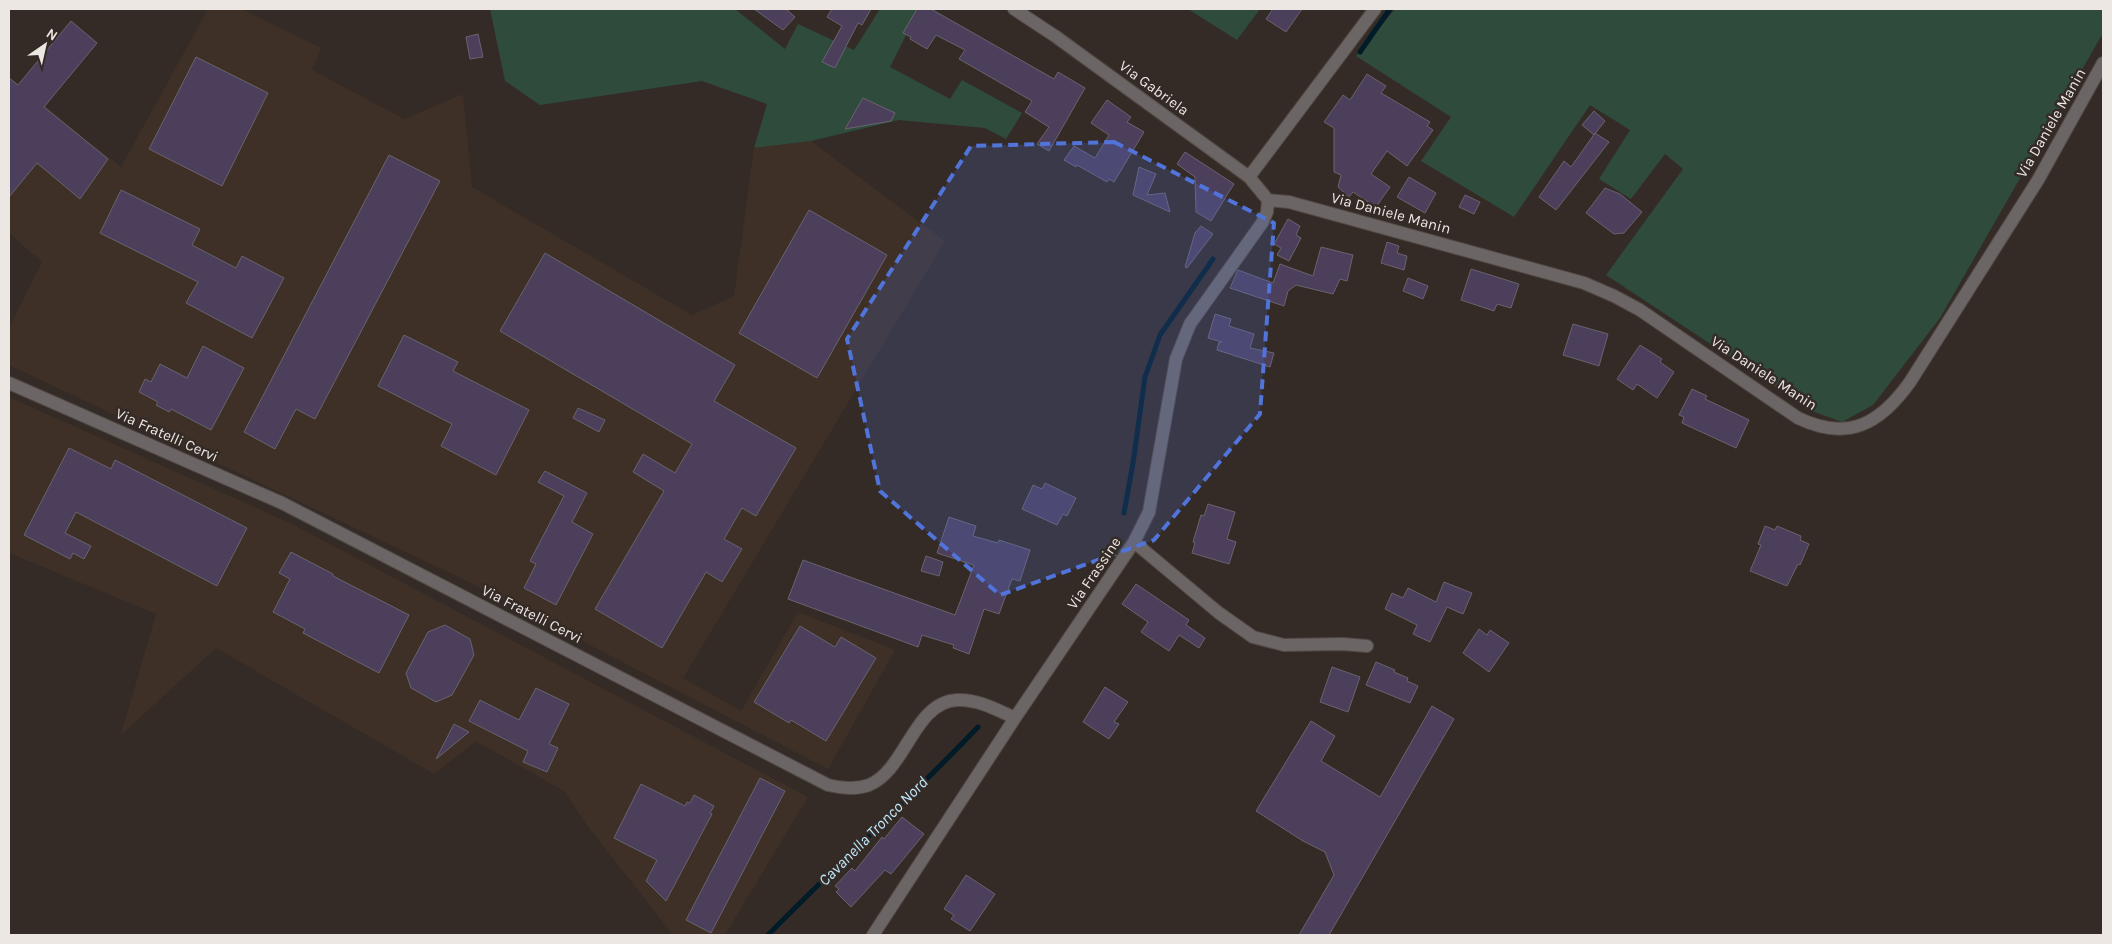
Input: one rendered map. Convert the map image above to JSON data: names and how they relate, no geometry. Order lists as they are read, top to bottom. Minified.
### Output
{"streets":{"street":["Via Gabriela","Via Daniele Manin","Via Fratelli Cervi","Via Frassine"]},"crossings":[["Via Gabriela","Via Daniele Manin"],["Via Gabriela","Via Frassine"],["Via Daniele Manin","Via Frassine"],["Via Fratelli Cervi","Via Frassine"]],"water":["Cavanella Tronco Nord"],"north":"top right"}
